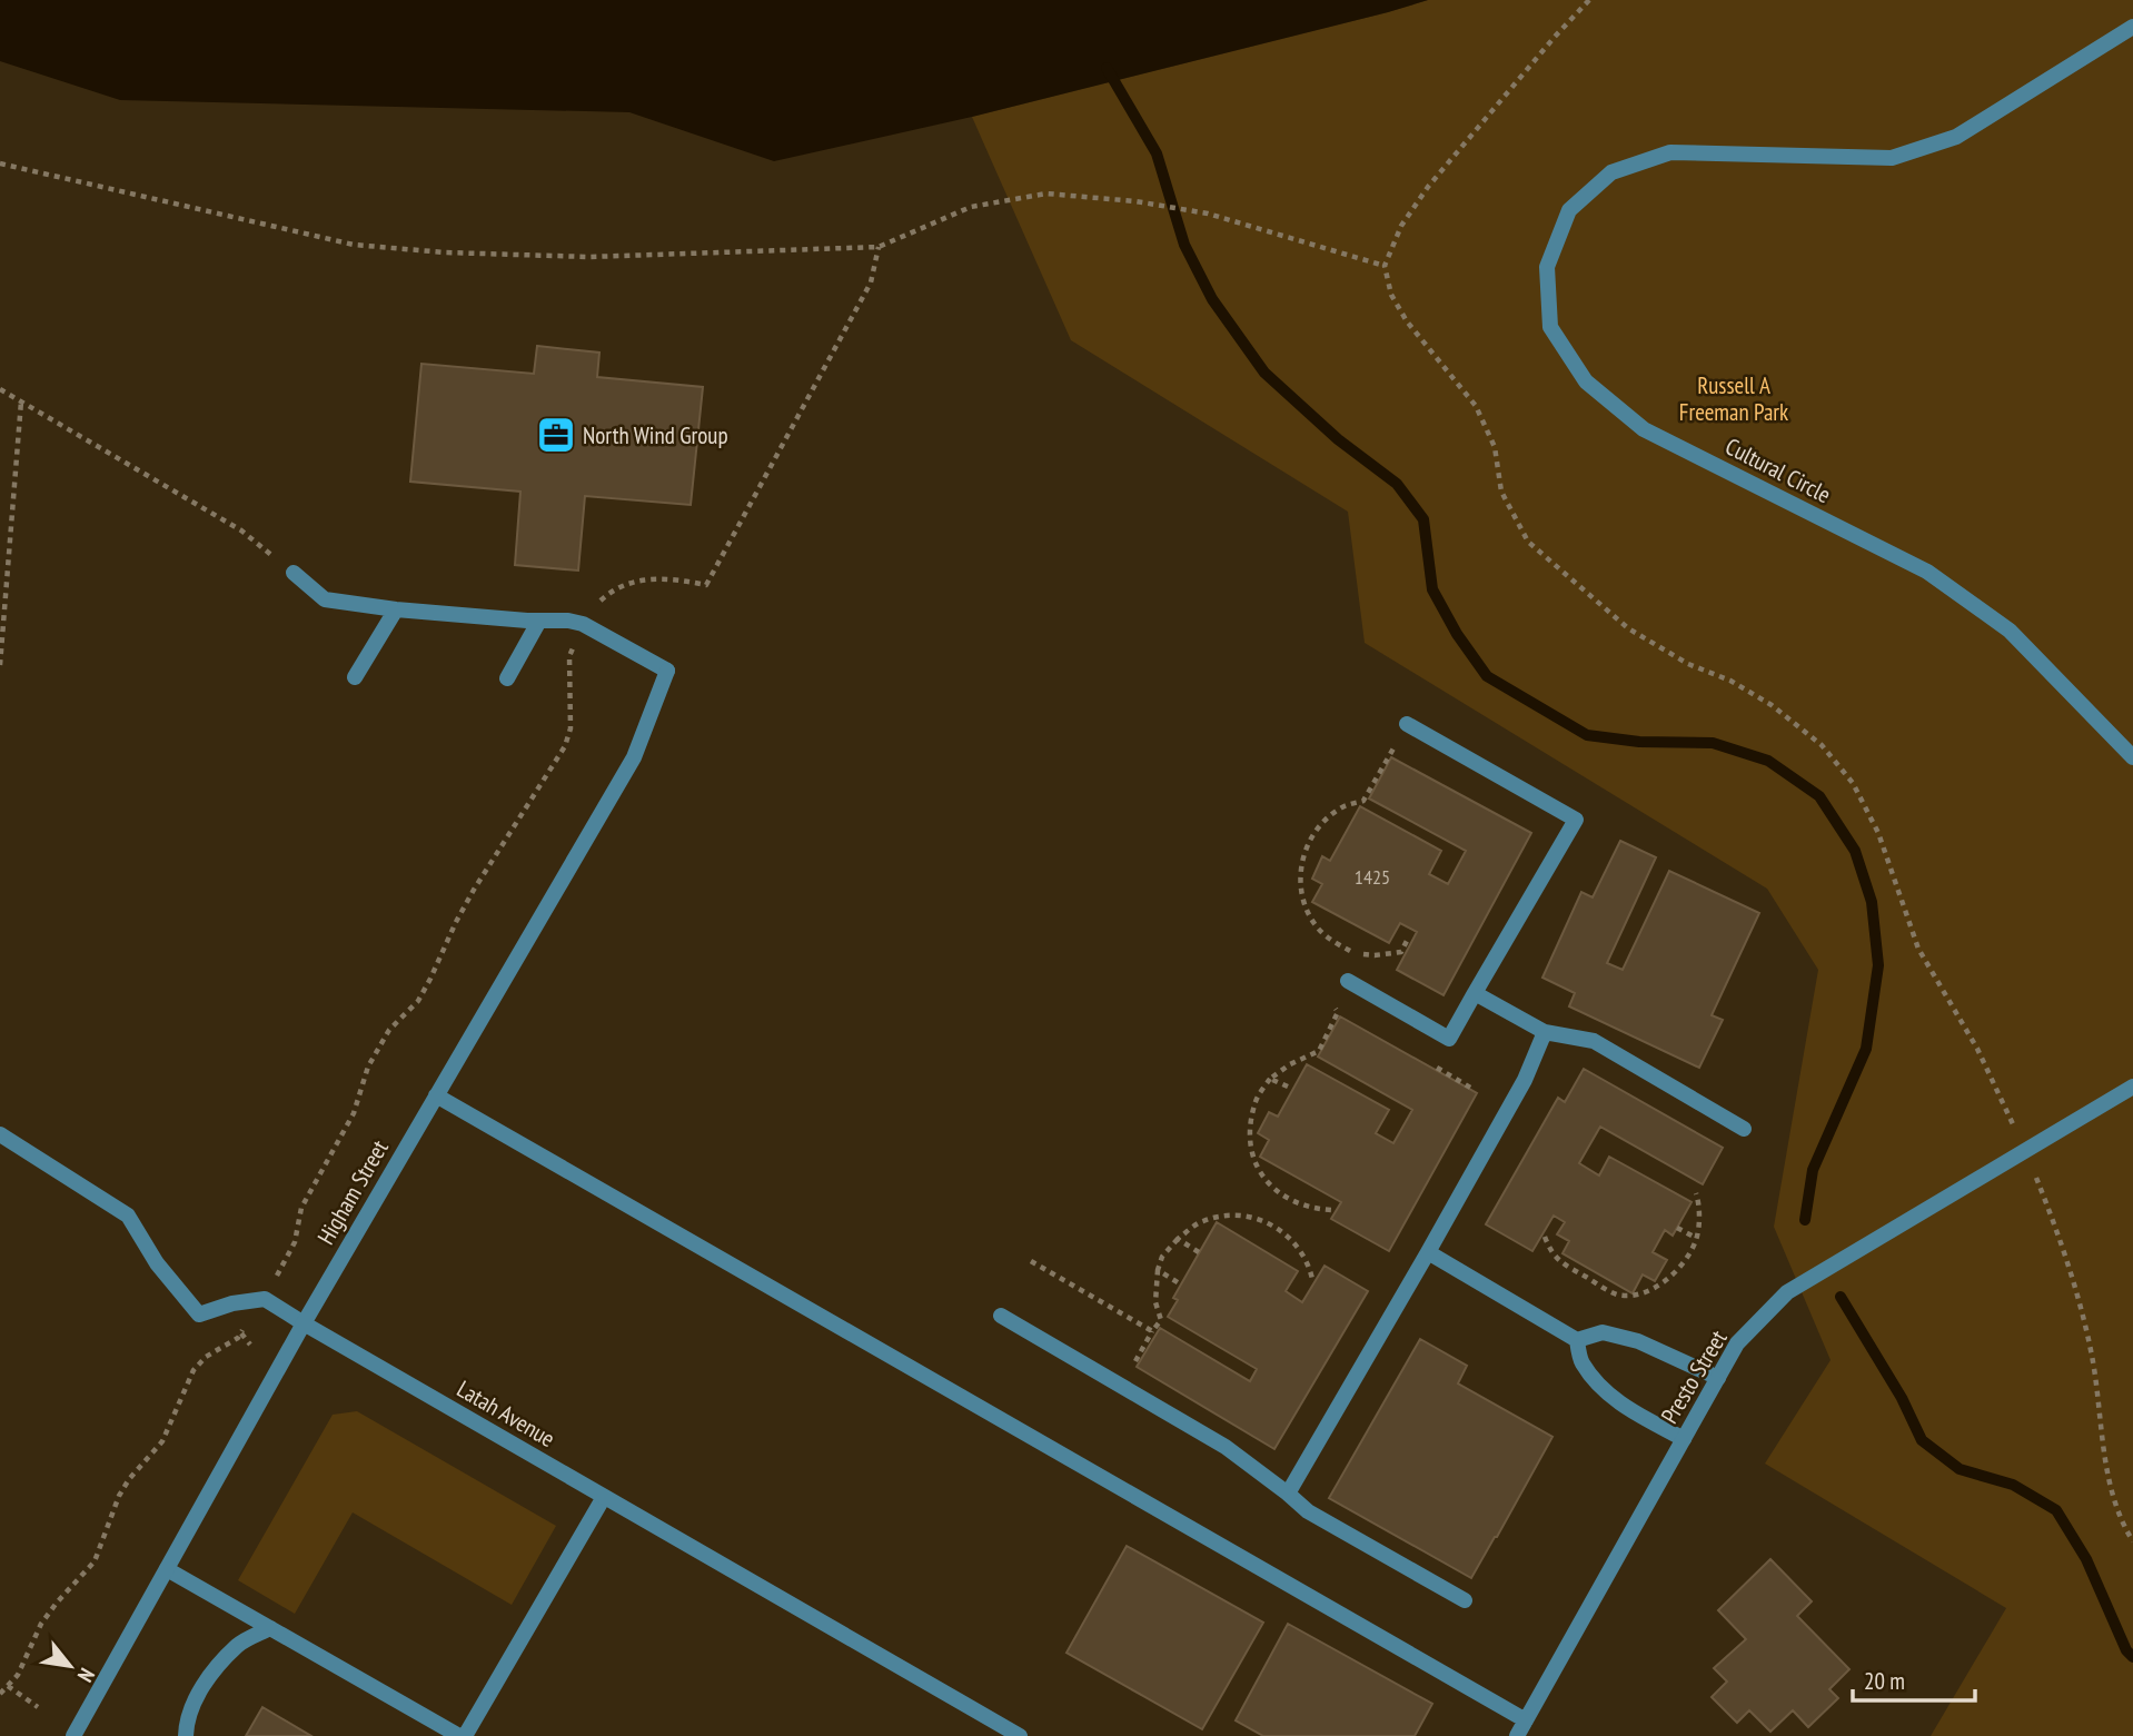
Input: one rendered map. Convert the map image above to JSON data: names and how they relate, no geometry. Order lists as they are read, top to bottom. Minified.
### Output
{"streets":{"street":["Cultural Circle","Higham Street","Presto Street","Latah Avenue"]},"crossings":[["Higham Street","Latah Avenue"]],"parks":["Russell A Freeman Park"],"places":{"office":["North Wind Group"]},"house_numbers":["1425"],"scale_bar":"20 m","north":"bottom right"}
